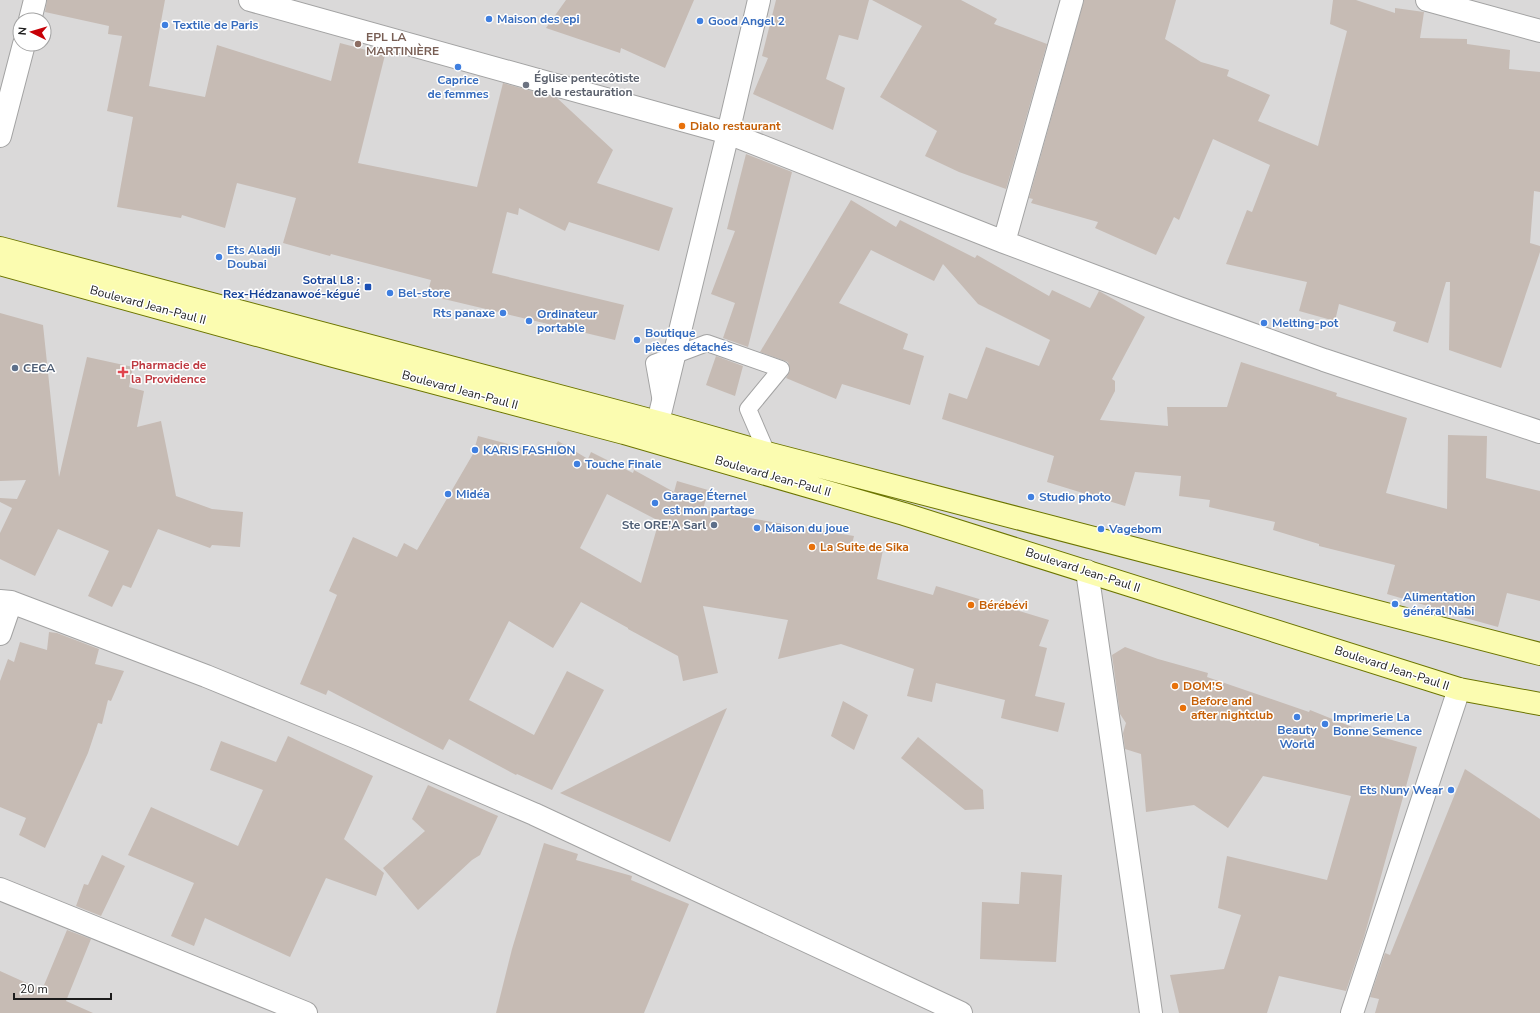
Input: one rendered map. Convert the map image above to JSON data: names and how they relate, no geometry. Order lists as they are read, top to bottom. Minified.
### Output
{"streets":{"main road":["Boulevard Jean-Paul II"]},"places":{"other":["Maison des epi","Good Angel 2","Textile de Paris","EPL LA MARTINIÈRE","Caprice de femmes","Église pentecôtiste de la restauration","Dialo restaurant","Ets Aladji Doubai","Bel-store","Rts panaxe","Ordinateur portable","Melting-pot","Boutique pièces détachés","CECA","KARIS FASHION","Touche Finale","Midéa","Studio photo","Garage Éternel est mon partage","Ste ORE'A Sarl","Maison du joue","Vagebom","La Suite de Sika","Alimentation général Nabi","Bérébévi","DOM'S","Before and after nightclub","Beauty World","Imprimerie La Bonne Semence","Ets Nuny Wear"],"transit":["Sotral L8 : Rex-Hédzanawoé-kégué"],"health":["Pharmacie de la Providence"]},"scale_bar":"20 m","north":"left"}
